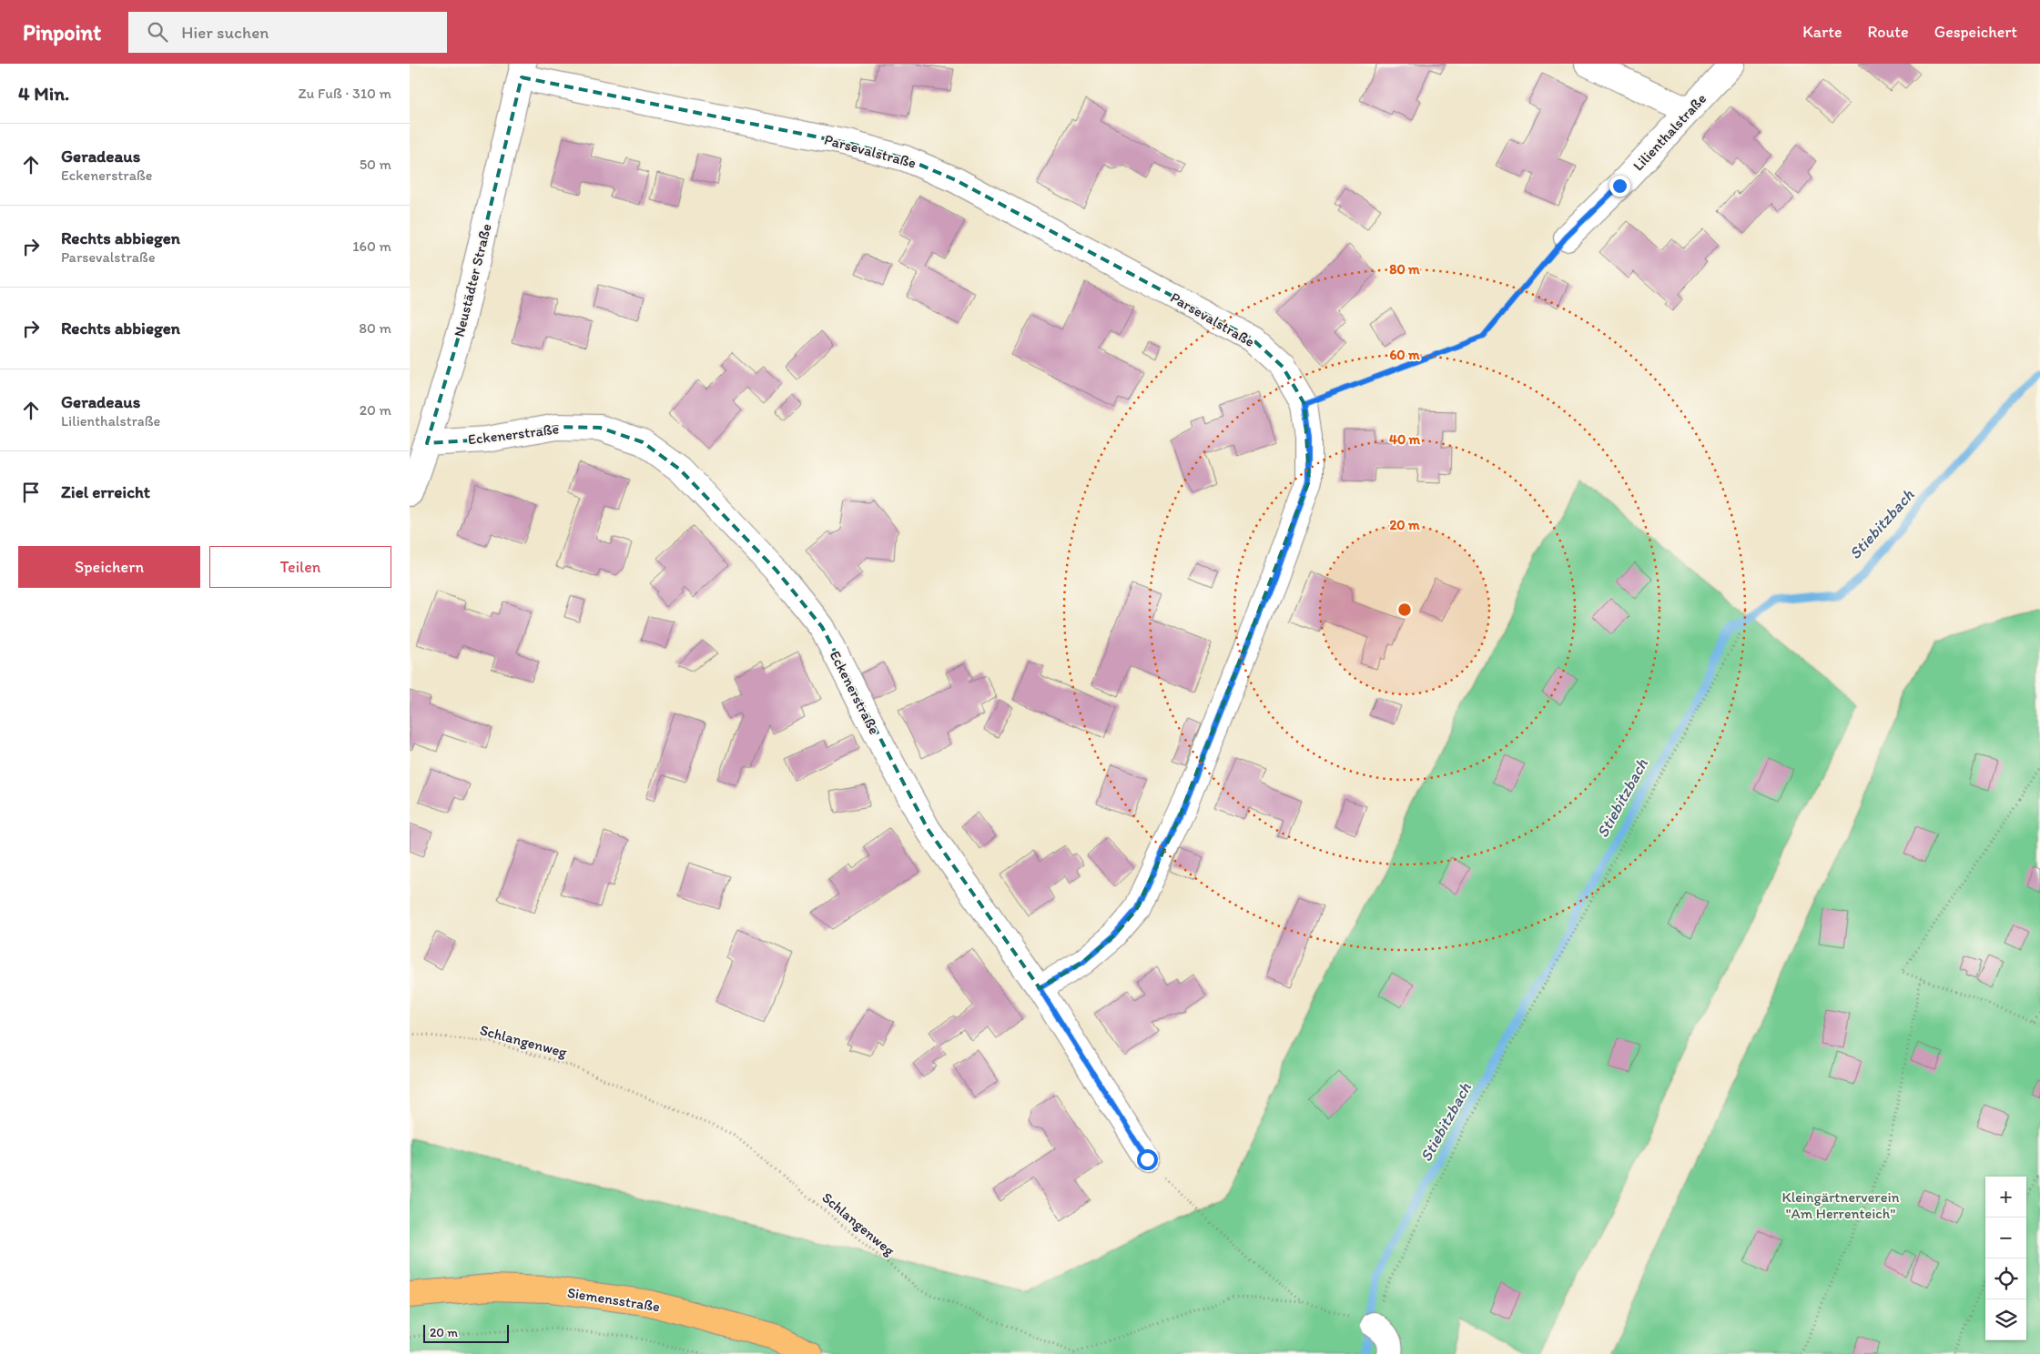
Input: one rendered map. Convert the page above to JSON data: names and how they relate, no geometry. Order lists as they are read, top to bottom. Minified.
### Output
{"streets":{"main road":["Siemensstraße"],"street":["Lilienthalstraße","Parsevalstraße","Neustädter Straße","Eckenerstraße"],"path":["Schlangenweg"]},"crossings":[["Parsevalstraße","Neustädter Straße"],["Parsevalstraße","Eckenerstraße"],["Neustädter Straße","Eckenerstraße"]],"water":["Stiebitzbach"],"parks":["Kleingärtnerverein \"Am Herrenteich\""],"scale_bar":"20 m","page":{"header":"Pinpoint","search":"Hier suchen","nav":["Karte","Route","Gespeichert"],"heading":["4 Min.","Zu Fuß · 310 m"],"list":[["Geradeaus","Eckenerstraße","50 m"],["Rechts abbiegen","Parsevalstraße","160 m"],["Rechts abbiegen","80 m"],["Geradeaus","Lilienthalstraße","20 m"],"Ziel erreicht"],"buttons":["Speichern","Teilen"],"map_buttons":["+","−"],"scale":"20 m"},"rings":["80 m","60 m","40 m","20 m"]}
